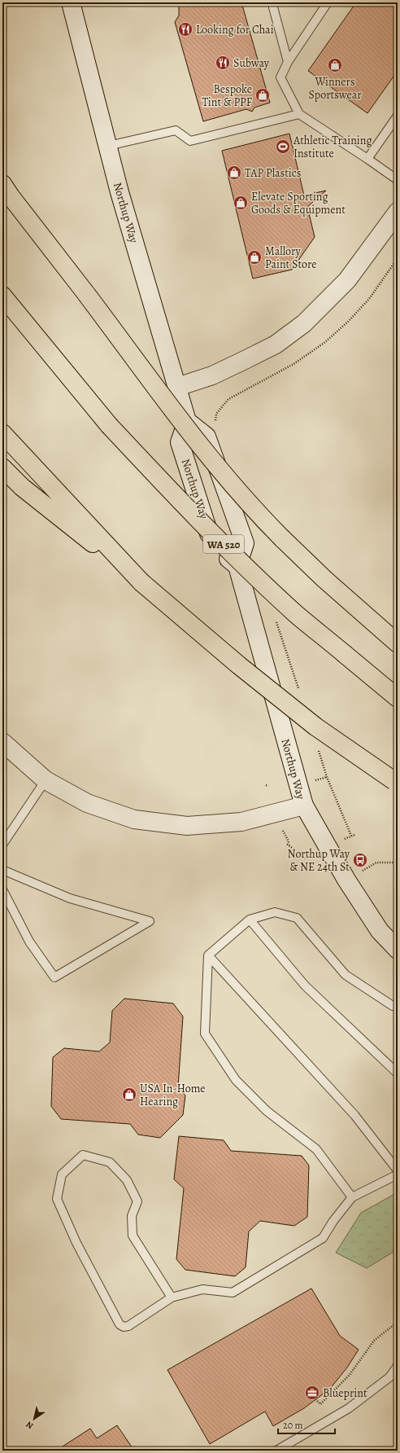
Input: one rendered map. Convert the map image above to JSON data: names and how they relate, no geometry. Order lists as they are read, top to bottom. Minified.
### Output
{"streets":{"highway":["WA 520"],"main road":["Northup Way"]},"places":{"restaurant":["Looking for Chai","Subway"],"shop":["Winners Sportswear","Bespoke Tint & PPF","TAP Plastics","Elevate Sporting Goods & Equipment","Mallory Paint Store","USA In-Home Hearing"],"sports":["Athletic Training Institute"],"bus stop":["Northup Way & NE 24th St"],"office":["Blueprint"]},"scale_bar":"20 m","north":"bottom left"}
